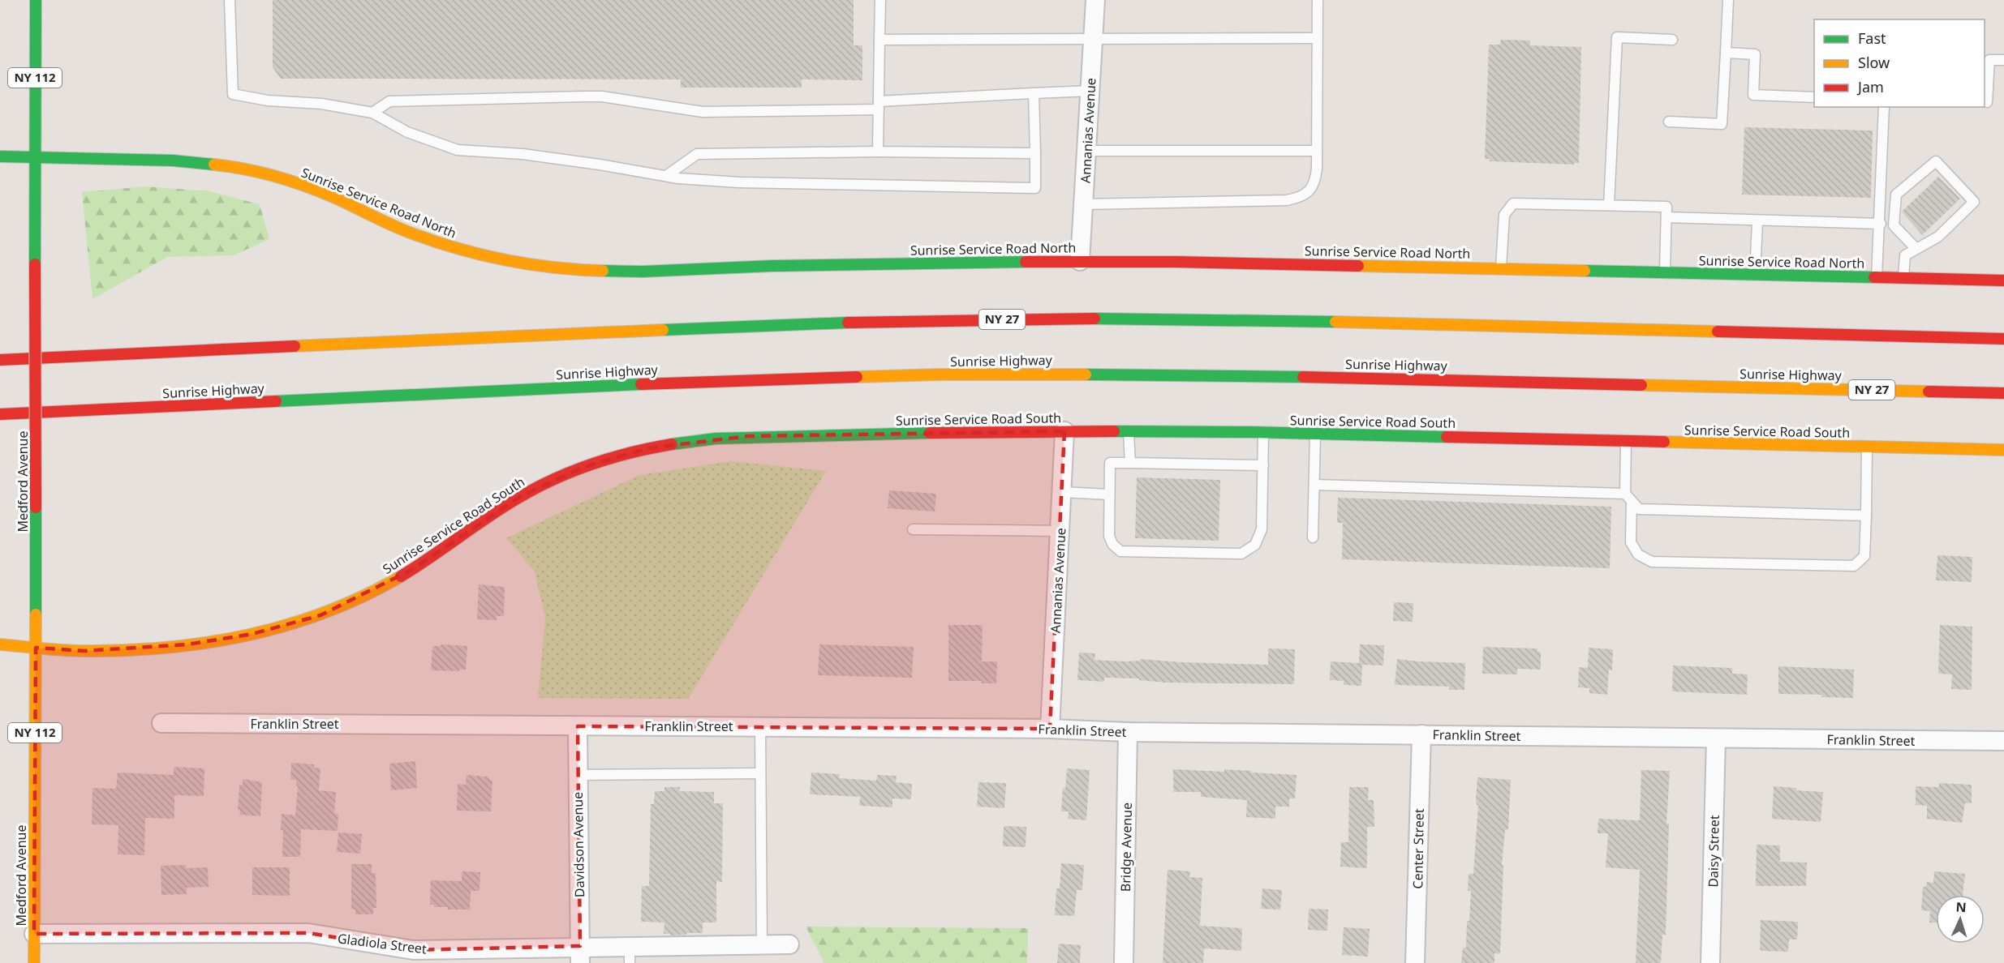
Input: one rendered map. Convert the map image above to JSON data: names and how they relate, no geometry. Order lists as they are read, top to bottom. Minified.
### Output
{"streets":{"main road":["NY 112","Sunrise Service Road North","NY 27","Sunrise Highway","Sunrise Service Road South","Medford Avenue"],"street":["Annanias Avenue","Franklin Street","Davidson Avenue","Bridge Avenue","Center Street","Daisy Street","Gladiola Street"]},"crossings":[["Annanias Avenue","Sunrise Service Road North"],["Annanias Avenue","Sunrise Service Road South"],["Annanias Avenue","Franklin Street"],["Sunrise Service Road North","Medford Avenue"],["Sunrise Service Road South","Medford Avenue"],["Medford Avenue","Gladiola Street"],["Franklin Street","Davidson Avenue"],["Franklin Street","Bridge Avenue"],["Franklin Street","Center Street"],["Franklin Street","Daisy Street"],["Davidson Avenue","Gladiola Street"]],"legend":["Fast","Slow","Jam"],"north":"top"}
